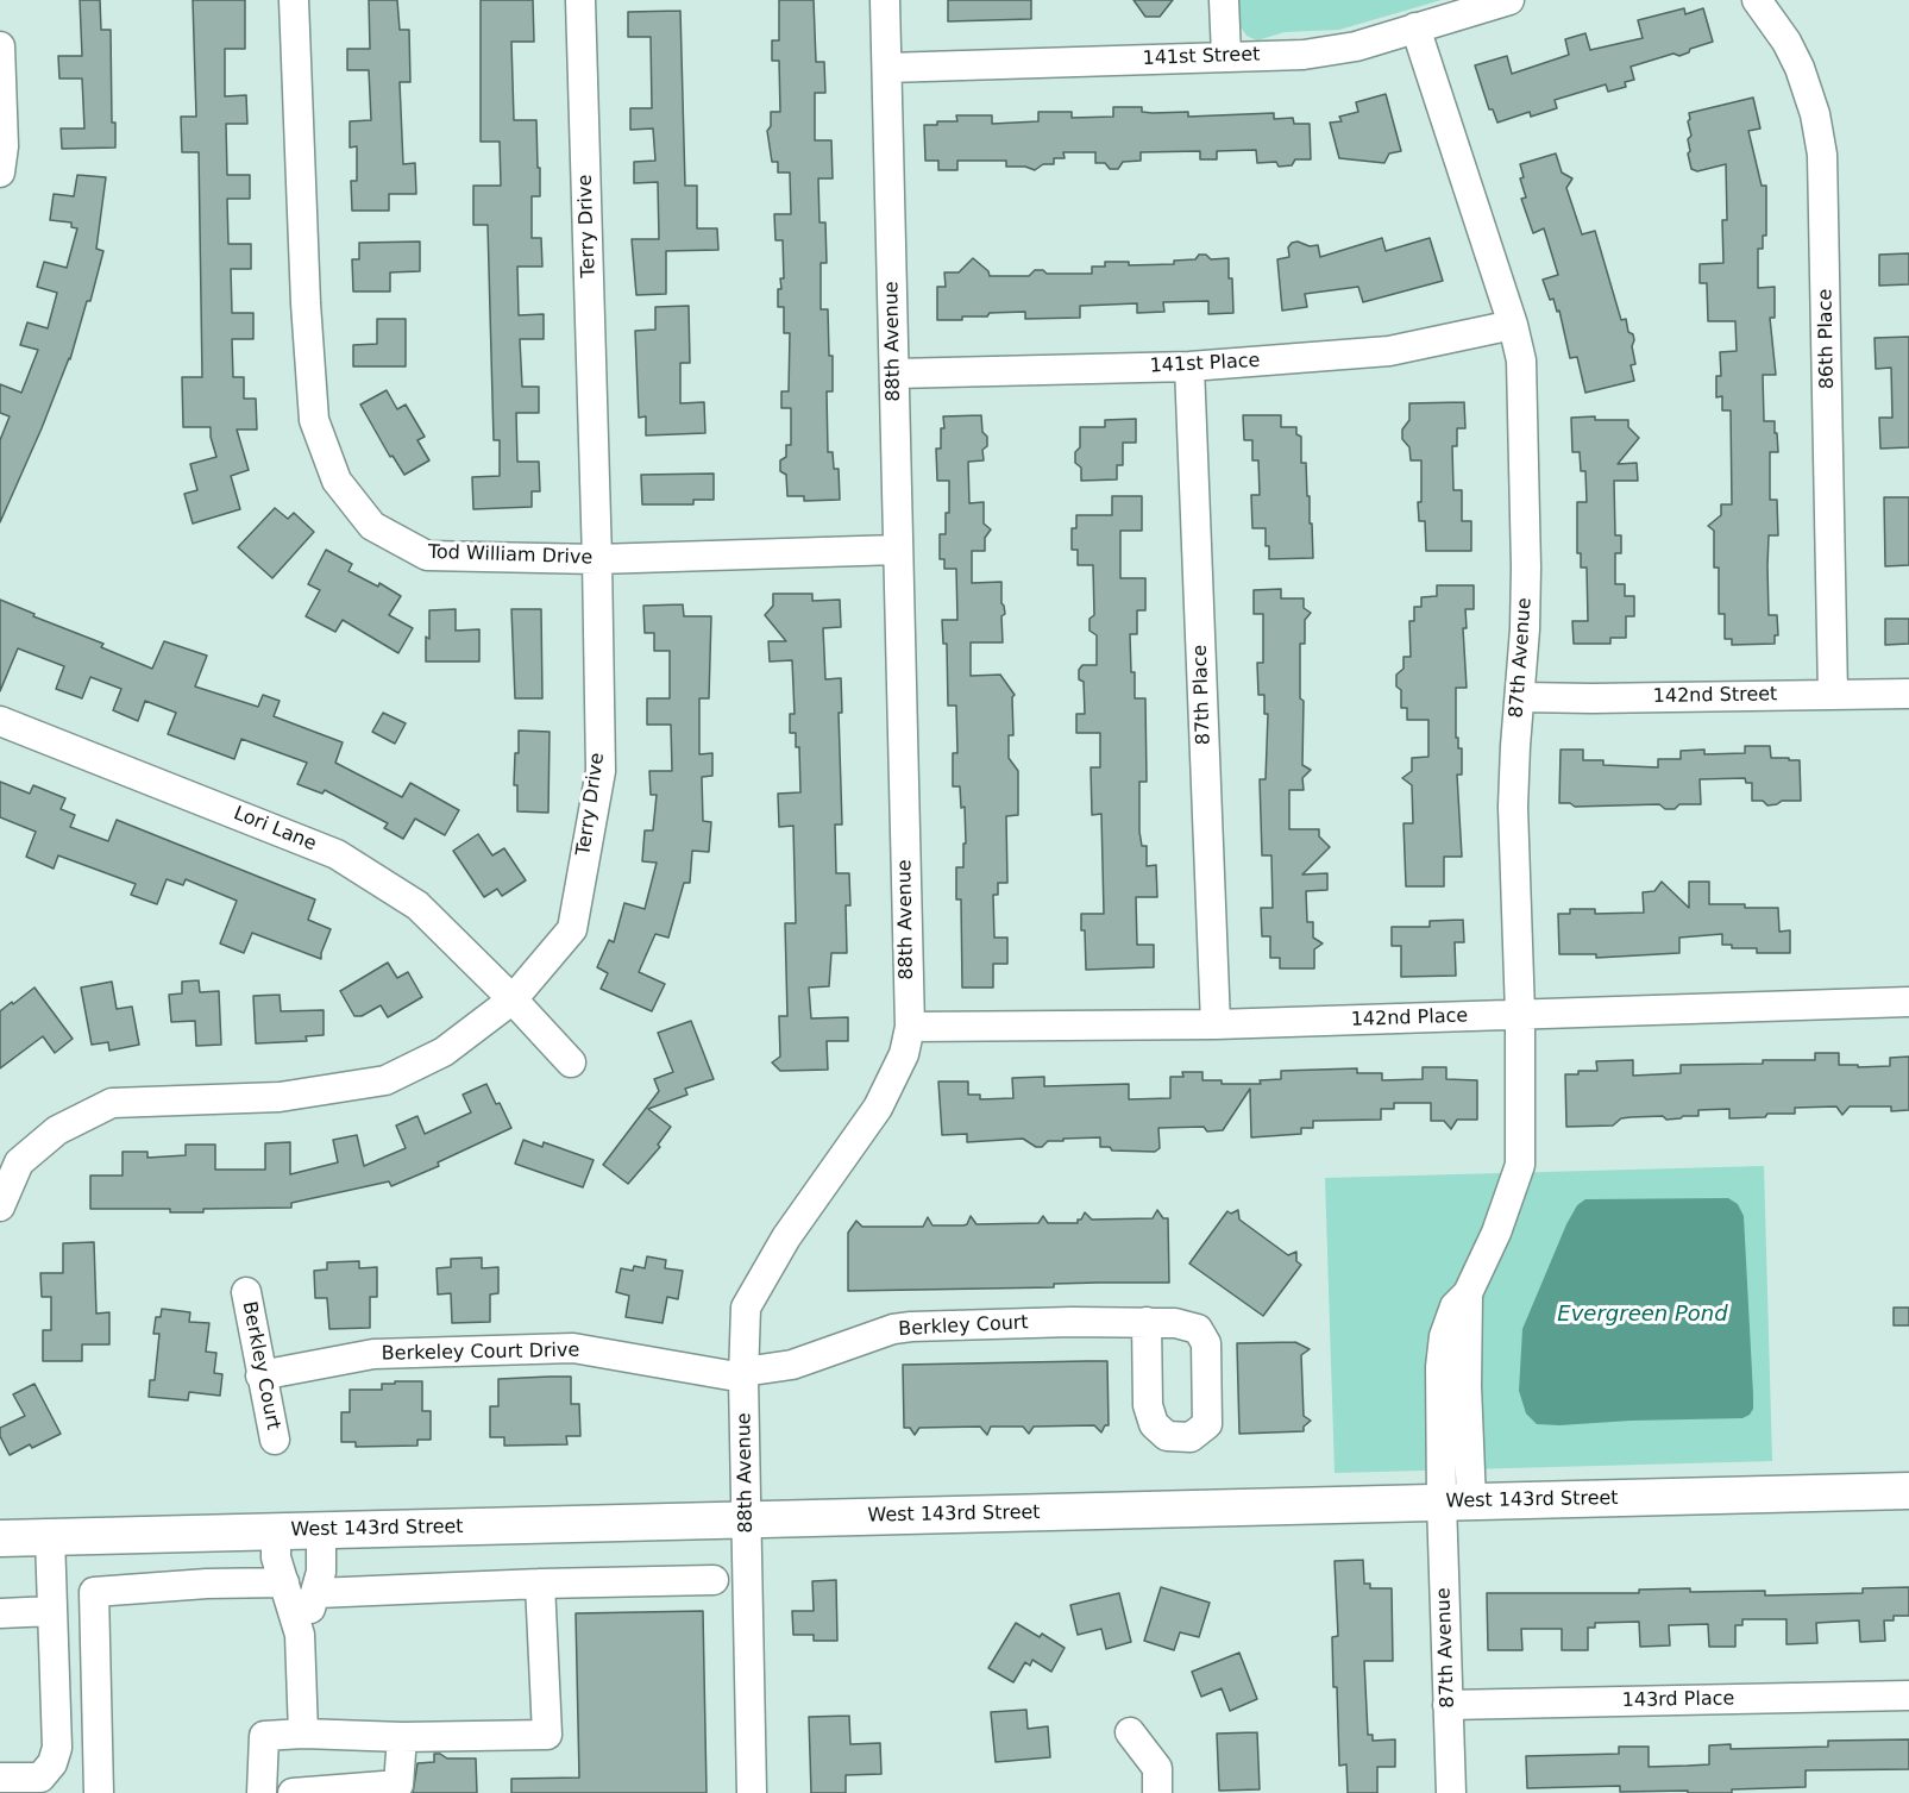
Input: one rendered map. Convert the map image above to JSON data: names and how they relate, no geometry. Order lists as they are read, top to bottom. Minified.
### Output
{"streets":{"main road":["West 143rd Street"],"street":["141st Street","Terry Drive","86th Place","88th Avenue","141st Place","Tod William Drive","87th Avenue","87th Place","142nd Street","Lori Lane","142nd Place","Berkley Court","Berkeley Court Drive","143rd Place"]},"crossings":[["141st Street","88th Avenue"],["141st Street","87th Avenue"],["Terry Drive","Tod William Drive"],["Terry Drive","Lori Lane"],["86th Place","142nd Street"],["88th Avenue","141st Place"],["88th Avenue","Tod William Drive"],["88th Avenue","142nd Place"],["88th Avenue","Berkley Court"],["88th Avenue","Berkeley Court Drive"],["88th Avenue","West 143rd Street"],["141st Place","87th Avenue"],["141st Place","87th Place"],["87th Avenue","142nd Street"],["87th Avenue","142nd Place"],["87th Avenue","West 143rd Street"],["87th Avenue","143rd Place"],["87th Place","142nd Place"],["Berkley Court","Berkeley Court Drive"]],"water":["Evergreen Pond"]}
